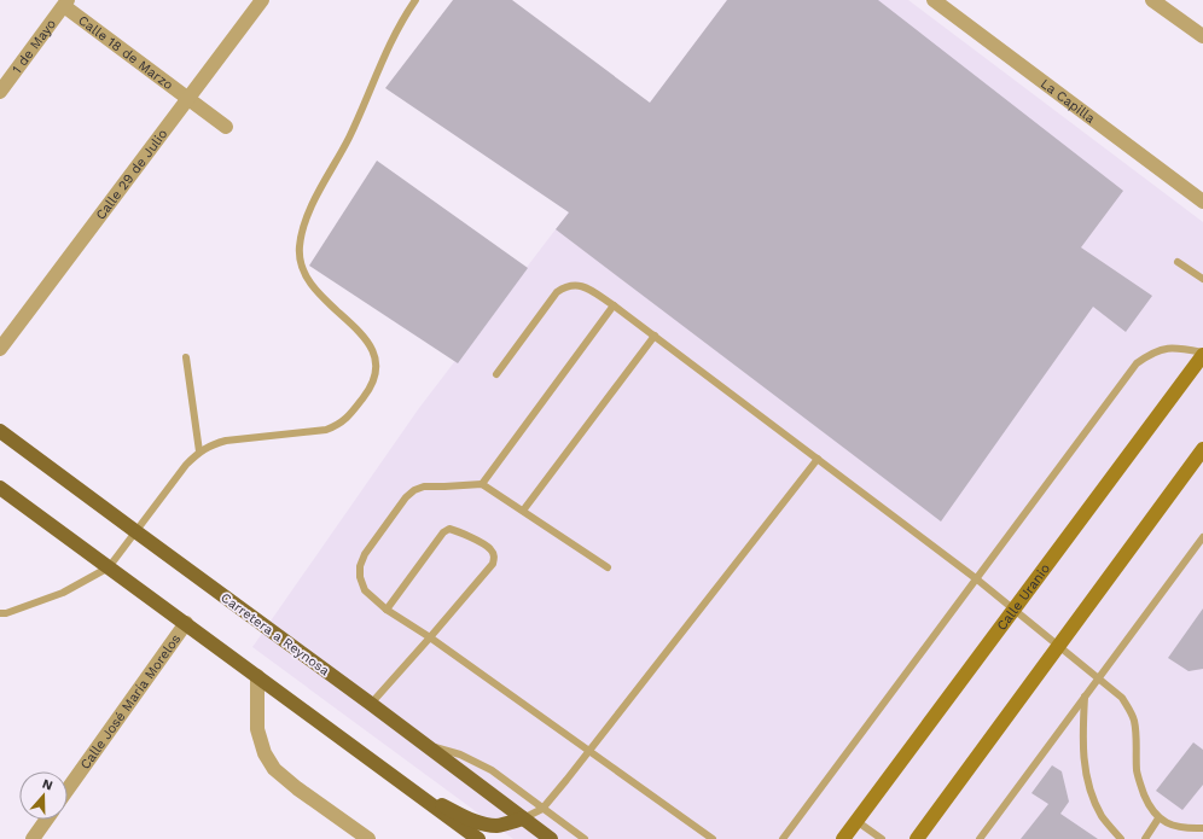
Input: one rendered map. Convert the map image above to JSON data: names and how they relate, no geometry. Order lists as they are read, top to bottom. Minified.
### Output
{"streets":{"main road":["Carretera a Reynosa"],"street":["1 de Mayo","Calle 18 de Marzo","La Capilla","Calle 29 de Julio","Calle Uranio","Calle José María Morelos"]},"crossings":[["1 de Mayo","Calle 18 de Marzo"],["Calle 18 de Marzo","Calle 29 de Julio"]],"north":"top"}
